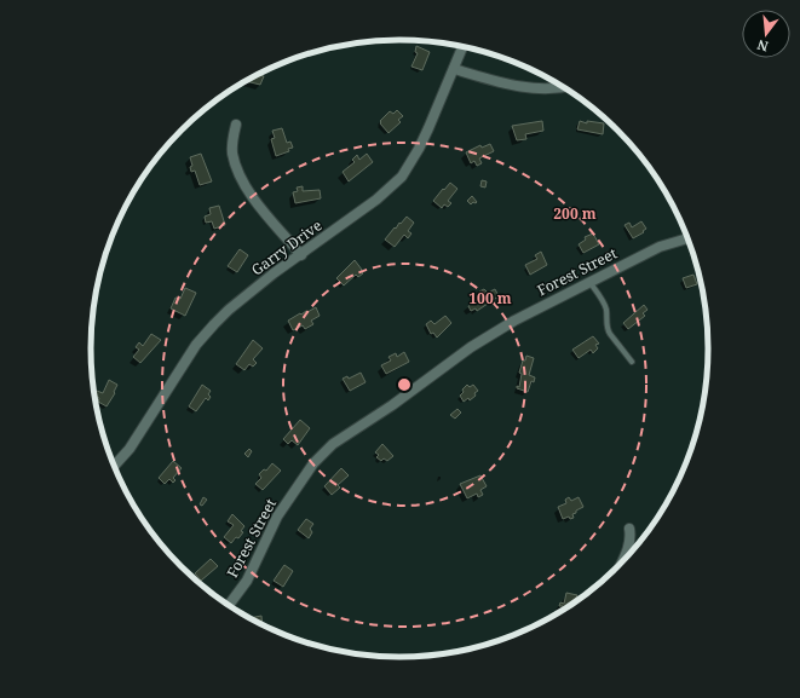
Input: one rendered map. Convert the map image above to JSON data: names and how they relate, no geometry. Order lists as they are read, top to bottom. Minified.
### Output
{"streets":{"street":["Garry Drive","Forest Street"]},"north":"bottom","rings":["200 m","100 m"]}
